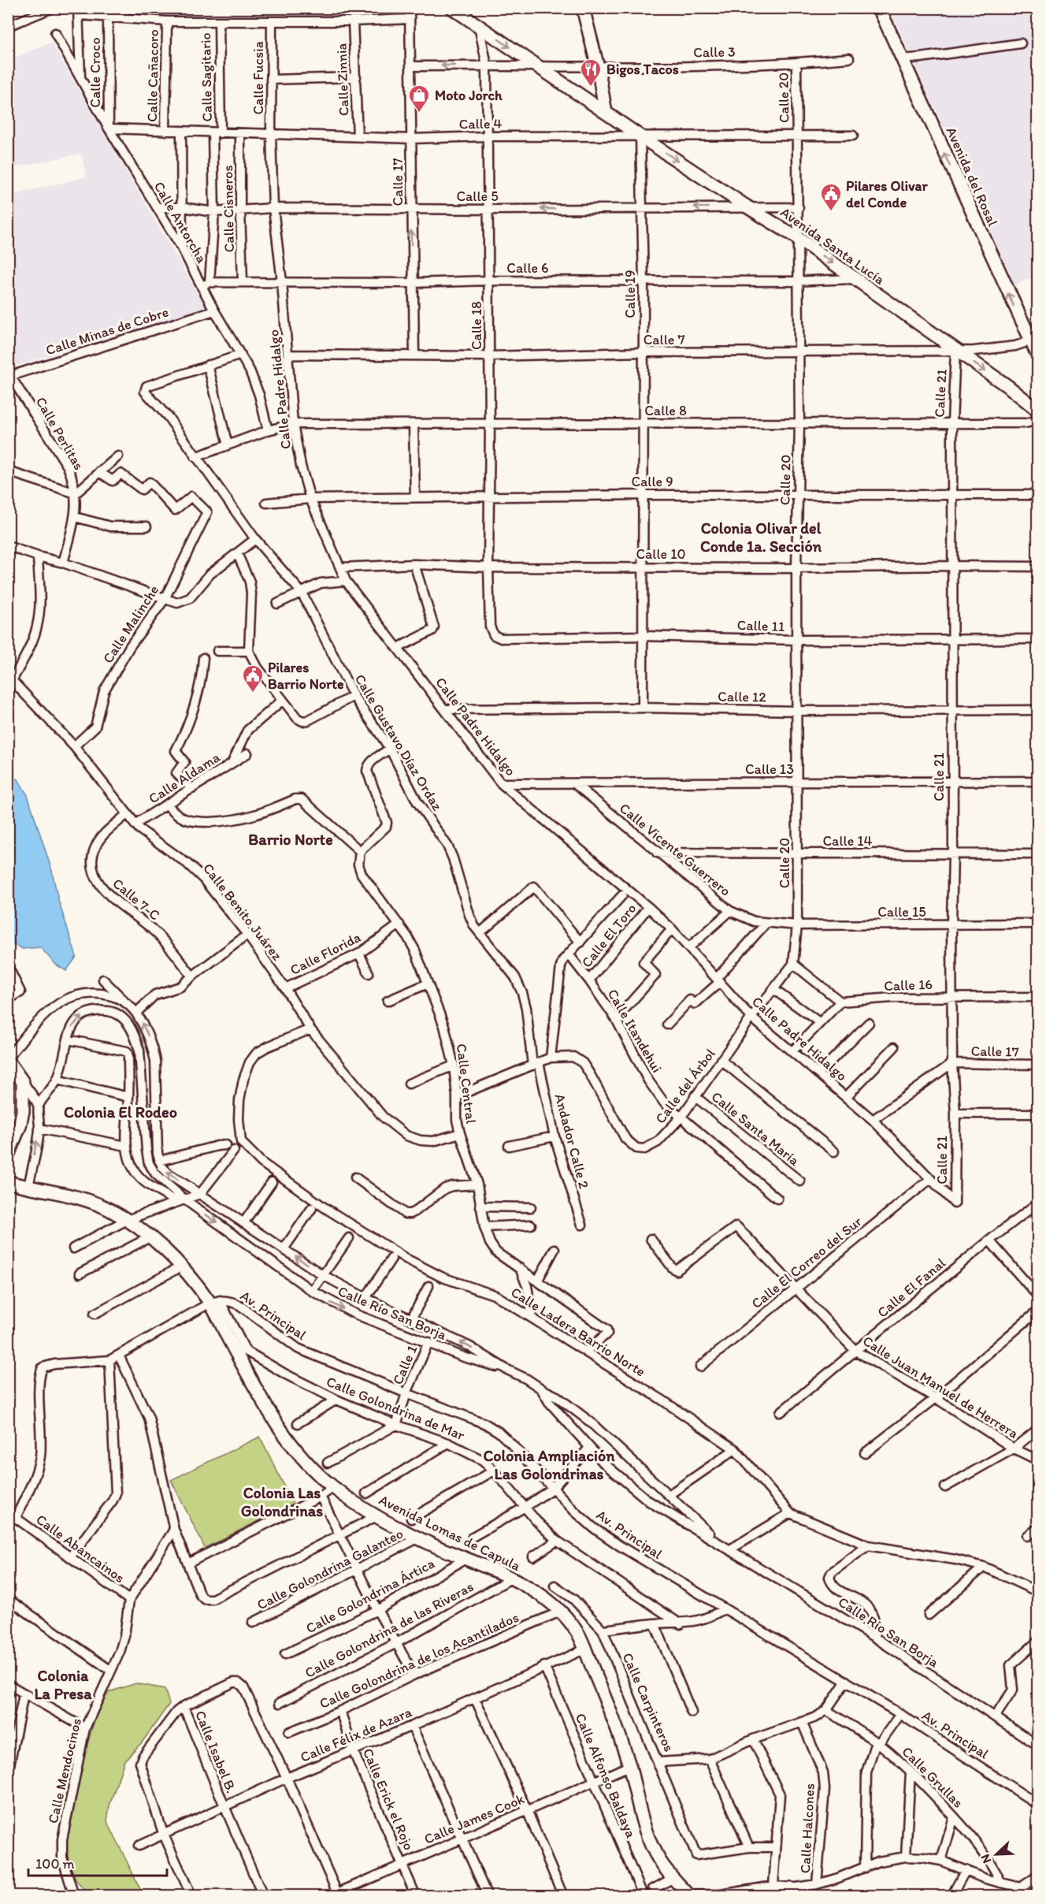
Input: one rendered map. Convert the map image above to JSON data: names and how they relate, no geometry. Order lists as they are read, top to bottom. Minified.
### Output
{"streets":{"street":["Calle 3","Calle Croco","Calle Cañacoro","Calle Sagitario","Calle Fucsia","Calle Zinnia","Calle 20","Calle 4","Avenida del Rosal","Calle 17","Calle 5","Calle Cisneros","Calle Antorcha","Avenida Santa Lucía","Calle 6","Calle 19","Calle 18","Calle Minas de Cobre","Calle 7","Calle Padre Hidalgo","Calle 21","Calle 8","Calle Perlitas","Calle 9","Calle 10","Calle Malinche","Calle 11","Calle 12","Calle Gustavo Díaz Ordaz","Calle 13","Calle Aldama","Calle 14","Calle Vicente Guerrero","Calle 7-C","Calle Benito Juárez","Calle 15","Calle El Toro","Calle Florida","Calle 16","Calle Itandehui","Calle Central","Calle del Árbol","Calle Santa María","Andador Calle 2","Calle El Correo del Sur","Calle El Fanal","Calle Río San Borja","Av. Principal","Calle Ladera Barrio Norte","Calle 1","Calle Juan Manuel de Herrera","Calle Golondrina de Mar","Avenida Lomas de Capula","Calle Abancainos","Calle Golondrina Galanteo","Calle Golondrina Ártica","Calle Golondrina de las Riveras","Calle Golondrina de los Acantilados","Calle Carpinteros","Calle Félix de Azara","Calle Isabel B.","Calle Mendocinos","Calle Alfonso Baldaya","Calle Grullas","Calle Erick el Rojo","Calle James Cook","Calle Halcones"]},"crossings":[["Calle 3","Calle 20"],["Calle 3","Calle 17"],["Calle 3","Avenida Santa Lucía"],["Calle 3","Calle 18"],["Calle Croco","Calle 4"],["Calle Croco","Calle Antorcha"],["Calle Cañacoro","Calle 4"],["Calle Sagitario","Calle 4"],["Calle Sagitario","Calle 5"],["Calle Sagitario","Calle Antorcha"],["Calle Sagitario","Calle 6"],["Calle Fucsia","Calle 4"],["Calle Fucsia","Calle Padre Hidalgo"],["Calle Zinnia","Calle 4"],["Calle 20","Calle 4"],["Calle 20","Calle 5"],["Calle 20","Avenida Santa Lucía"],["Calle 20","Calle 6"],["Calle 20","Calle 7"],["Calle 20","Calle 8"],["Calle 20","Calle 9"],["Calle 20","Calle 10"],["Calle 20","Calle 11"],["Calle 20","Calle 12"],["Calle 20","Calle 13"],["Calle 20","Calle 14"],["Calle 20","Calle 15"],["Calle 20","Calle del Árbol"],["Calle 4","Calle 17"],["Calle 4","Calle Cisneros"],["Calle 4","Calle Antorcha"],["Calle 4","Avenida Santa Lucía"],["Calle 4","Calle 19"],["Calle 4","Calle 18"],["Calle 4","Calle Padre Hidalgo"],["Avenida del Rosal","Calle 7"],["Calle 17","Calle 5"],["Calle 17","Calle 6"],["Calle 17","Calle 7"],["Calle 17","Calle 21"],["Calle 5","Calle Cisneros"],["Calle 5","Calle Antorcha"],["Calle 5","Avenida Santa Lucía"],["Calle 5","Calle 19"],["Calle 5","Calle 18"],["Calle 5","Calle Padre Hidalgo"],["Calle Cisneros","Calle 6"],["Calle Antorcha","Calle 6"],["Calle Antorcha","Calle Minas de Cobre"],["Calle Antorcha","Calle 8"],["Avenida Santa Lucía","Calle 6"],["Avenida Santa Lucía","Calle 19"],["Avenida Santa Lucía","Calle 18"],["Avenida Santa Lucía","Calle 7"],["Avenida Santa Lucía","Calle 21"],["Calle 6","Calle 19"],["Calle 6","Calle 18"],["Calle 6","Calle Padre Hidalgo"],["Calle 19","Calle 7"],["Calle 19","Calle 8"],["Calle 19","Calle 9"],["Calle 19","Calle 10"],["Calle 19","Calle 11"],["Calle 19","Calle 12"],["Calle 18","Calle 7"],["Calle 18","Calle 8"],["Calle 18","Calle 9"],["Calle 18","Calle 10"],["Calle 18","Calle 11"],["Calle Minas de Cobre","Calle Perlitas"],["Calle 7","Calle Padre Hidalgo"],["Calle 7","Calle 21"],["Calle Padre Hidalgo","Calle 21"],["Calle Padre Hidalgo","Calle 8"],["Calle Padre Hidalgo","Calle 9"],["Calle Padre Hidalgo","Calle 10"],["Calle Padre Hidalgo","Calle 12"],["Calle Padre Hidalgo","Calle 13"],["Calle Padre Hidalgo","Calle El Toro"],["Calle Padre Hidalgo","Calle del Árbol"],["Calle Padre Hidalgo","Calle El Correo del Sur"],["Calle 21","Calle 8"],["Calle 21","Calle 9"],["Calle 21","Calle 10"],["Calle 21","Calle 11"],["Calle 21","Calle 12"],["Calle 21","Calle 13"],["Calle 21","Calle 14"],["Calle 21","Calle 15"],["Calle 21","Calle 16"],["Calle 8","Calle Gustavo Díaz Ordaz"],["Calle Malinche","Calle Benito Juárez"],["Calle Gustavo Díaz Ordaz","Calle del Árbol"],["Calle Gustavo Díaz Ordaz","Andador Calle 2"],["Calle 13","Calle Vicente Guerrero"],["Calle Aldama","Calle Benito Juárez"],["Calle 14","Calle Vicente Guerrero"],["Calle Vicente Guerrero","Calle 15"],["Calle 7-C","Calle Benito Juárez"],["Calle Benito Juárez","Calle Florida"],["Calle Benito Juárez","Calle Central"],["Calle Benito Juárez","Calle Ladera Barrio Norte"],["Calle El Toro","Calle Itandehui"],["Calle Florida","Calle Central"],["Calle Itandehui","Calle del Árbol"],["Calle Central","Calle del Árbol"],["Calle Central","Calle Ladera Barrio Norte"],["Calle del Árbol","Calle Santa María"],["Calle del Árbol","Andador Calle 2"],["Calle El Correo del Sur","Calle Juan Manuel de Herrera"],["Calle El Fanal","Calle Juan Manuel de Herrera"],["Calle Río San Borja","Calle 1"],["Av. Principal","Calle 1"],["Av. Principal","Calle Golondrina de Mar"],["Av. Principal","Avenida Lomas de Capula"],["Calle 1","Calle Golondrina de Mar"],["Calle Golondrina de Mar","Avenida Lomas de Capula"],["Avenida Lomas de Capula","Calle Golondrina Galanteo"],["Avenida Lomas de Capula","Calle Golondrina Ártica"],["Avenida Lomas de Capula","Calle Golondrina de las Riveras"],["Avenida Lomas de Capula","Calle Golondrina de los Acantilados"],["Avenida Lomas de Capula","Calle Félix de Azara"],["Avenida Lomas de Capula","Calle James Cook"],["Calle Abancainos","Calle Mendocinos"],["Calle Golondrina de los Acantilados","Calle Erick el Rojo"],["Calle Carpinteros","Calle Grullas"],["Calle Carpinteros","Calle Halcones"],["Calle Félix de Azara","Calle Isabel B."],["Calle Félix de Azara","Calle Alfonso Baldaya"],["Calle Félix de Azara","Calle Erick el Rojo"],["Calle Alfonso Baldaya","Calle James Cook"],["Calle Erick el Rojo","Calle James Cook"]],"one_way":["Avenida del Rosal","Calle 5","Avenida Santa Lucía"],"districts":["Colonia Olivar del Conde 1a. Sección","Barrio Norte","Colonia El Rodeo","Colonia Ampliación Las Golondrinas","Colonia Las Golondrinas","Colonia La Presa"],"places":{"restaurant":["Bigos Tacos"],"shop":["Moto Jorch"],"public building":["Pilares Olivar del Conde","Pilares Barrio Norte"]},"scale_bar":"100 m","north":"bottom left"}
